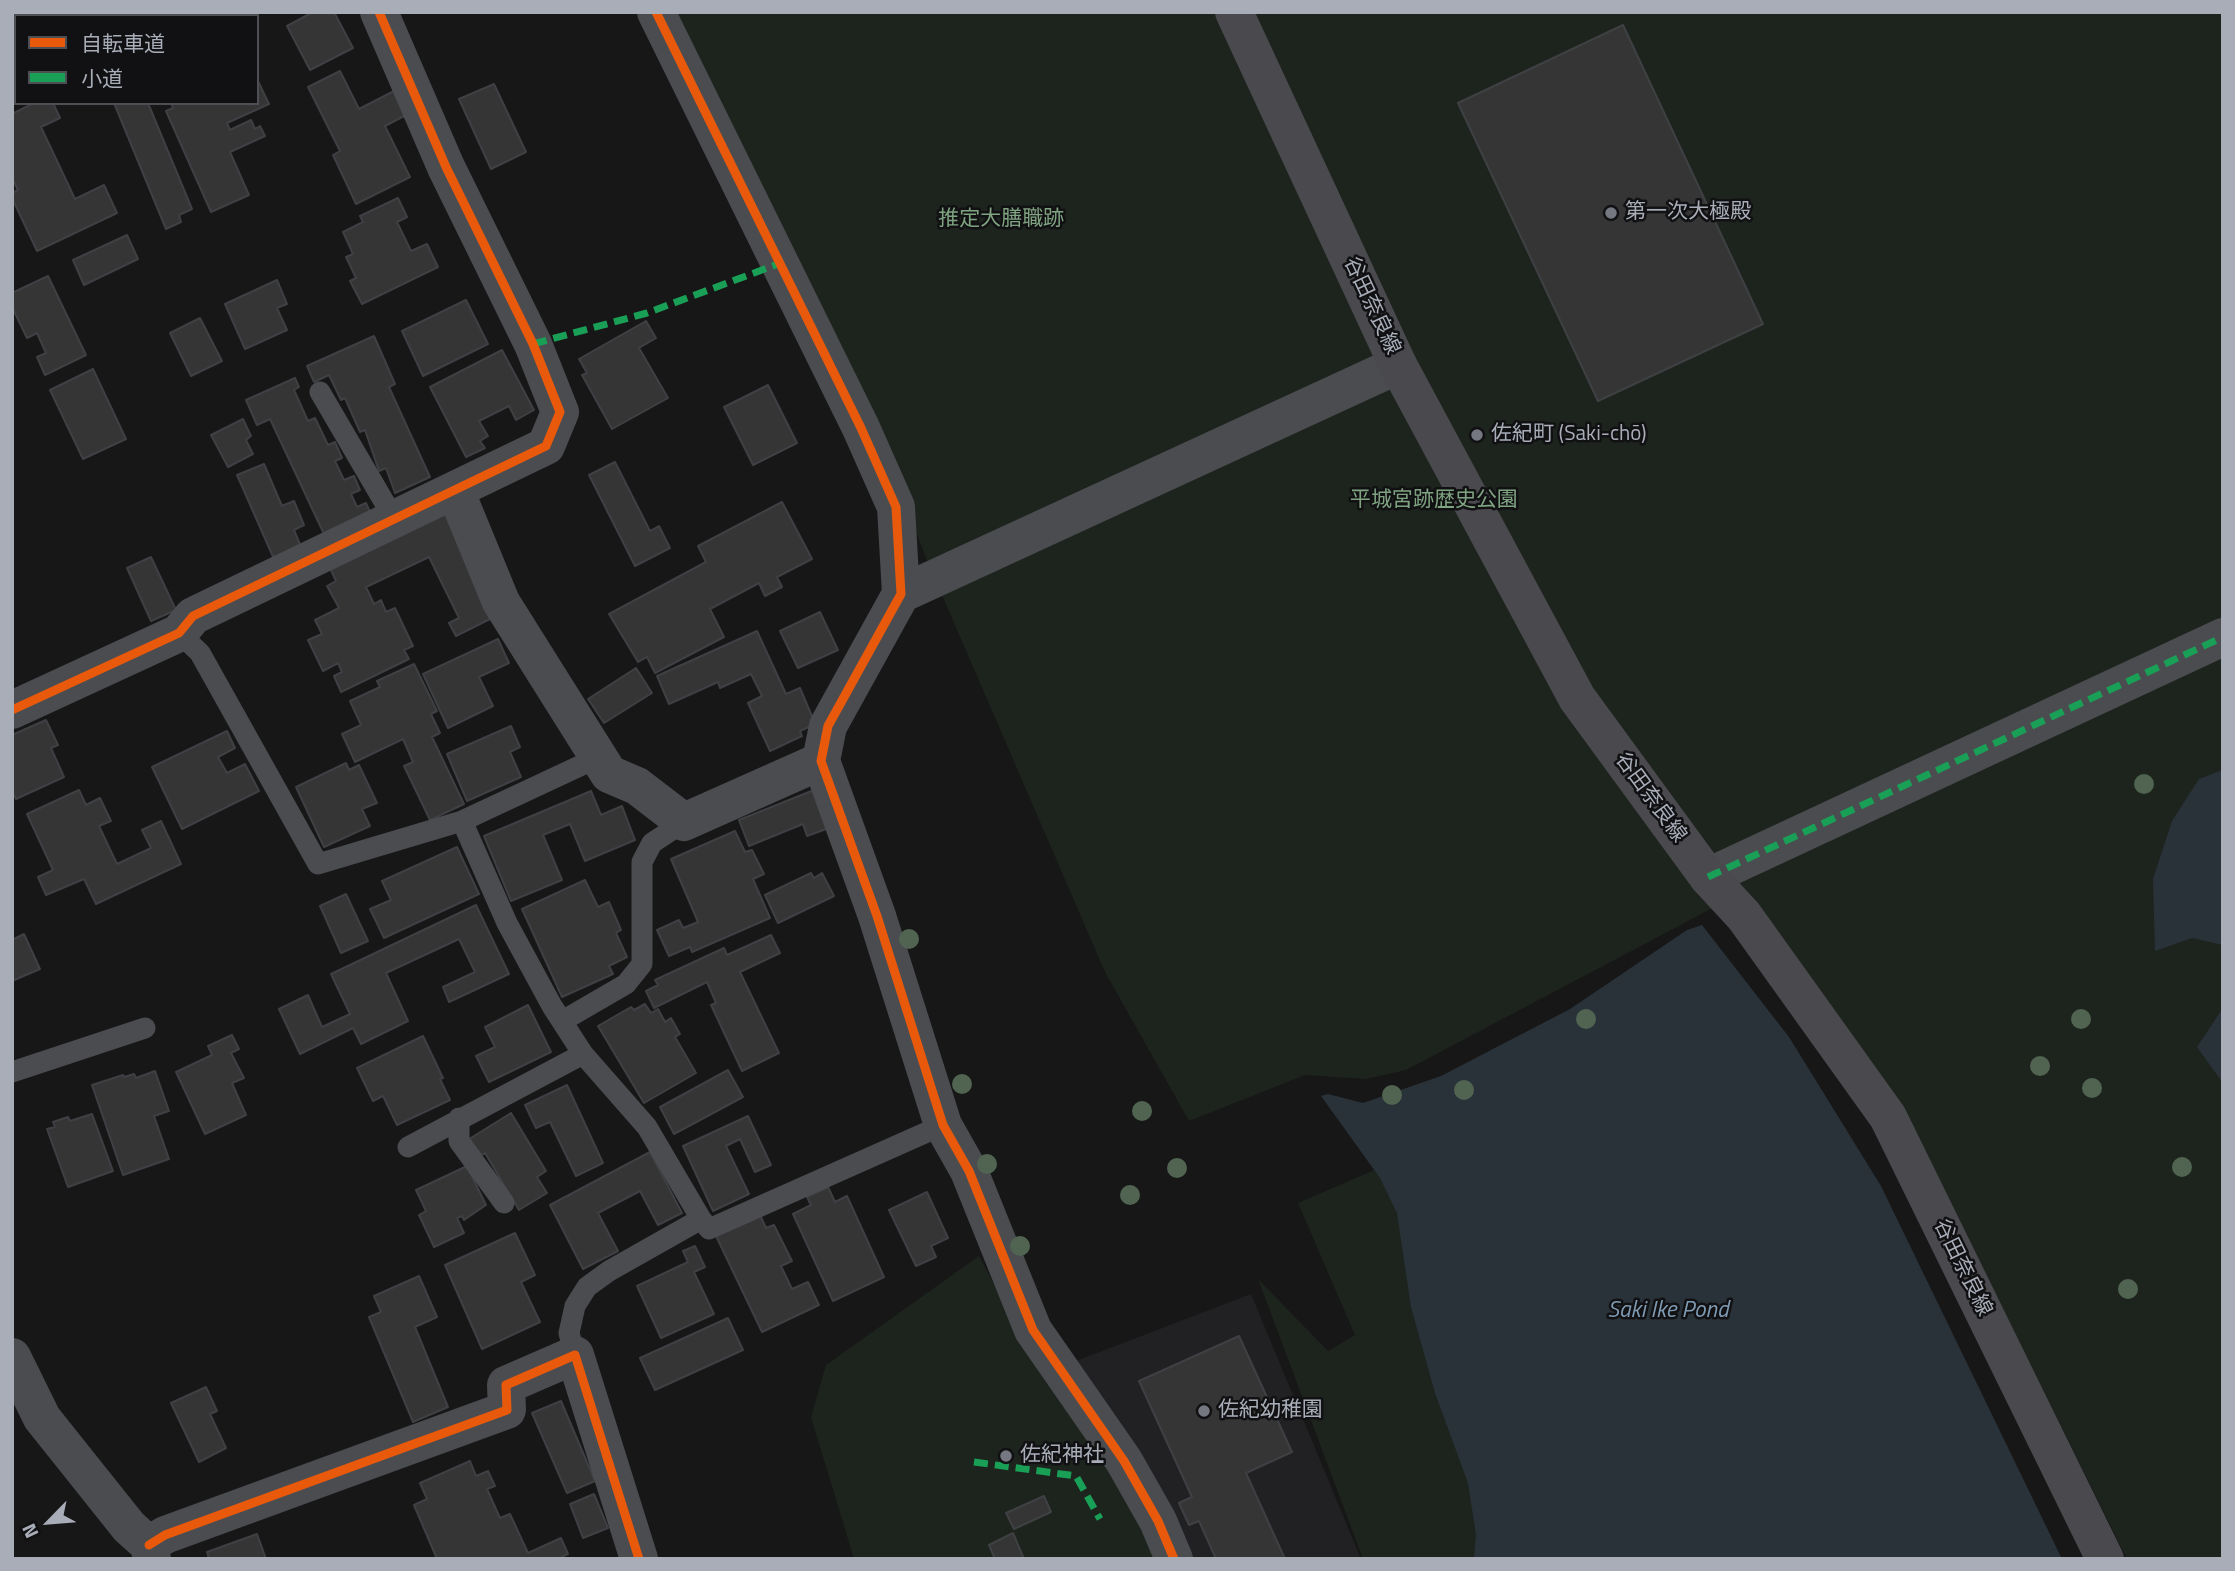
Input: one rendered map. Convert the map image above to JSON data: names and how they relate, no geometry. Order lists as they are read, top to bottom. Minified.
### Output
{"streets":{"main road":["谷田奈良線"]},"water":["Saki Ike Pond"],"parks":["推定大膳職跡","平城宮跡歴史公園"],"places":["第一次大極殿","佐紀町 (Saki-chō)","佐紀幼稚園","佐紀神社"],"legend":["自転車道","小道"],"north":"bottom left"}
